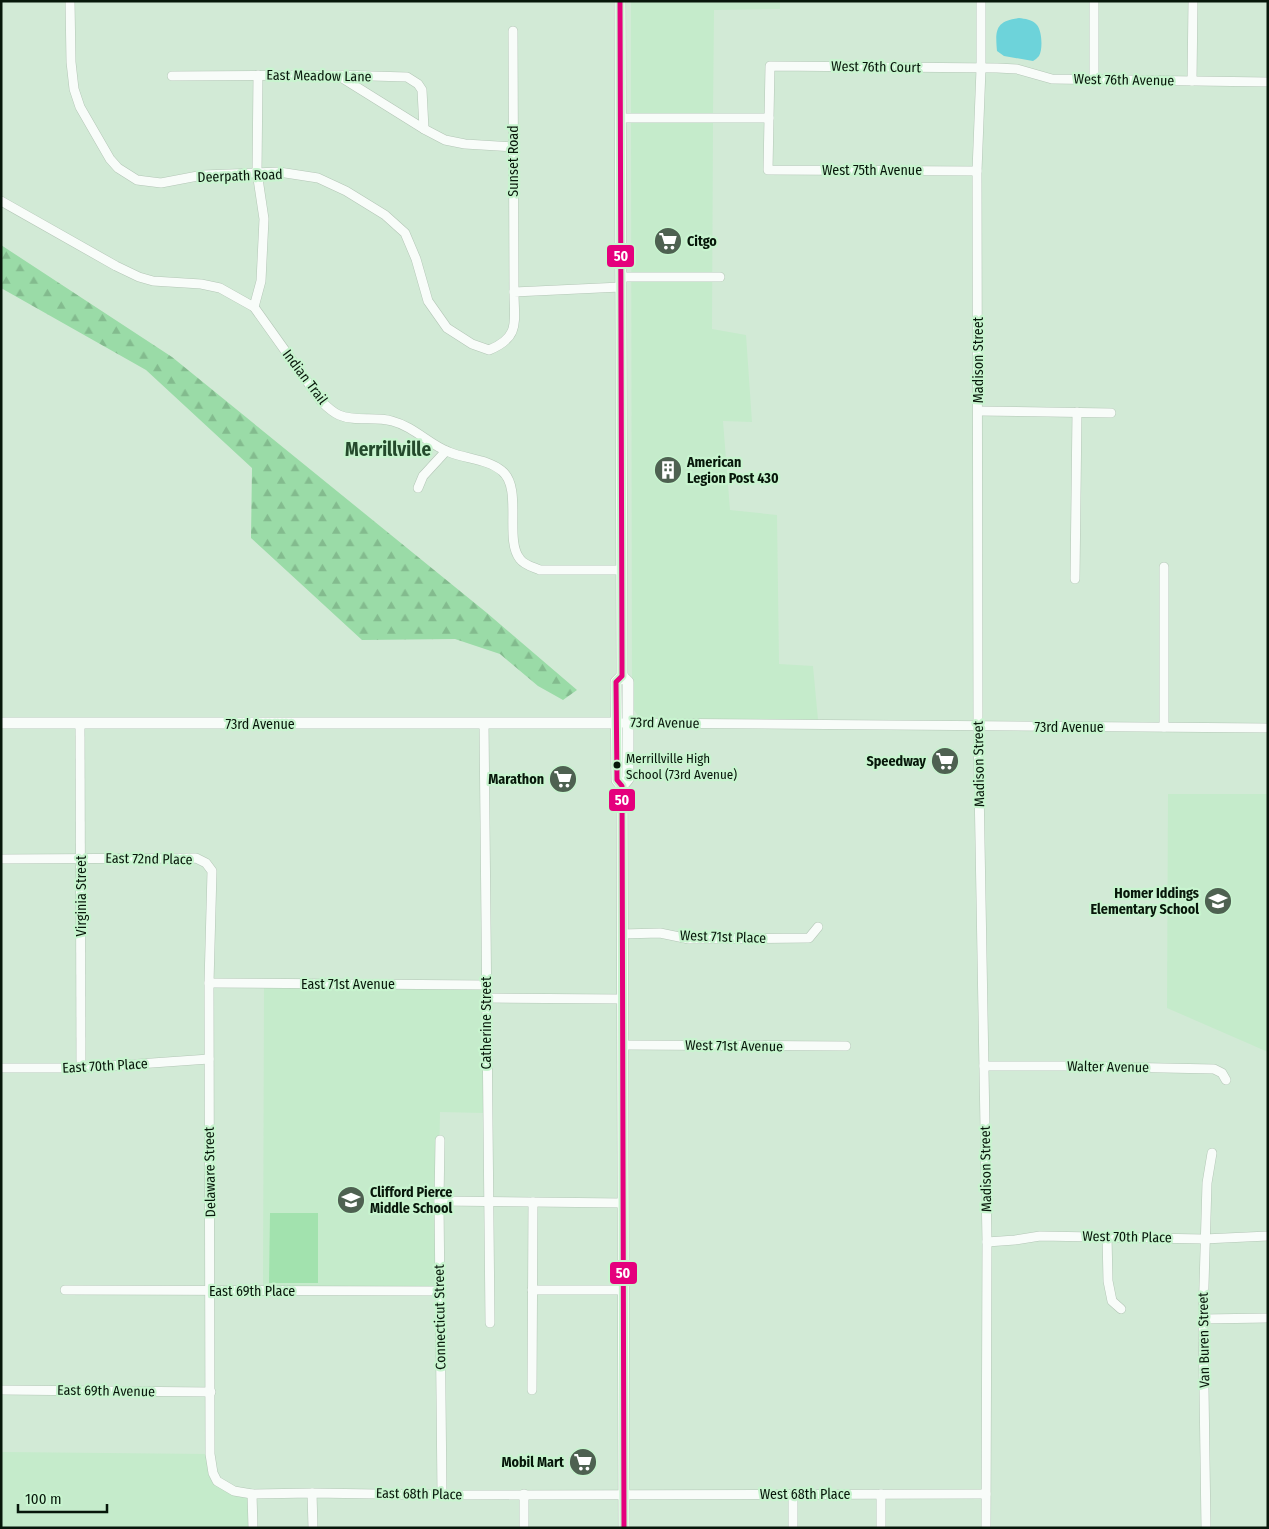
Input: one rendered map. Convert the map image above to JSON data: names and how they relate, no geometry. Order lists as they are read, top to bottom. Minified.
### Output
{"streets":{"main road":["73rd Avenue"],"street":["West 76th Court","East Meadow Lane","West 76th Avenue","Sunset Road","West 75th Avenue","Deerpath Road","Madison Street","Indian Trail","East 72nd Place","Virginia Street","West 71st Place","East 71st Avenue","Catherine Street","West 71st Avenue","East 70th Place","Walter Avenue","Delaware Street","West 70th Place","East 69th Place","Connecticut Street","Van Buren Street","East 69th Avenue","East 68th Place","West 68th Place"]},"crossings":[["West 76th Court","West 76th Avenue"],["West 76th Court","West 75th Avenue"],["West 76th Court","Madison Street"],["West 76th Avenue","Madison Street"],["Sunset Road","Deerpath Road"],["West 75th Avenue","Madison Street"],["Madison Street","73rd Avenue"],["Madison Street","Walter Avenue"],["Madison Street","West 70th Place"],["Madison Street","West 68th Place"],["73rd Avenue","Virginia Street"],["73rd Avenue","Catherine Street"],["East 72nd Place","Virginia Street"],["East 72nd Place","Delaware Street"],["Virginia Street","East 70th Place"],["East 71st Avenue","Catherine Street"],["East 71st Avenue","Delaware Street"],["East 70th Place","Delaware Street"],["Delaware Street","East 69th Place"],["Delaware Street","East 69th Avenue"],["Delaware Street","East 68th Place"],["West 70th Place","Van Buren Street"],["East 69th Place","Connecticut Street"],["Connecticut Street","East 68th Place"],["East 68th Place","West 68th Place"]],"districts":["Merrillville"],"places":{"supermarket":["Citgo","Speedway","Marathon","Mobil Mart"],"building":["American Legion Post 430"],"other":["Merrillville High School (73rd Avenue)"],"school or university":["Homer Iddings Elementary School","Clifford Pierce Middle School"]},"lines":["transit line 50"],"scale_bar":"100 m"}
